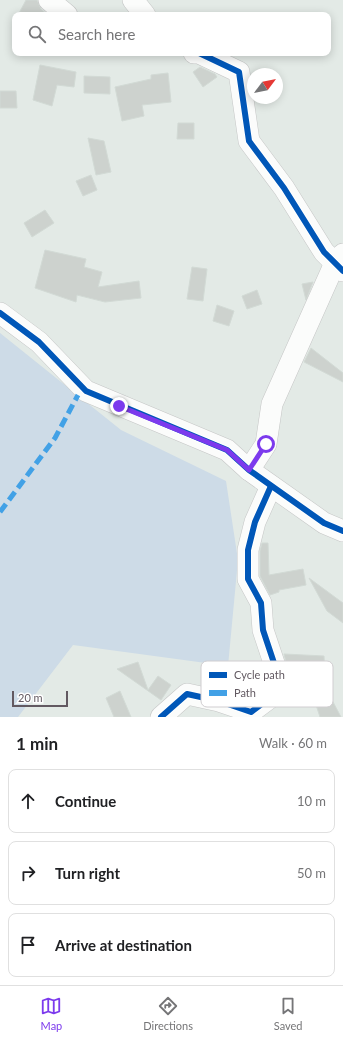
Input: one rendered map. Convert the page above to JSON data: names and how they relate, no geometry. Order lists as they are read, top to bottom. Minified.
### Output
{"legend":["Cycle path","Path"],"scale_bar":"20 m","north":"top right","page":{"search":"Search here","scale":"20 m","heading":["1 min","Walk · 60 m"],"list":[["Continue","10 m"],["Turn right","50 m"],"Arrive at destination"],"nav":["Map","Directions","Saved"]}}
